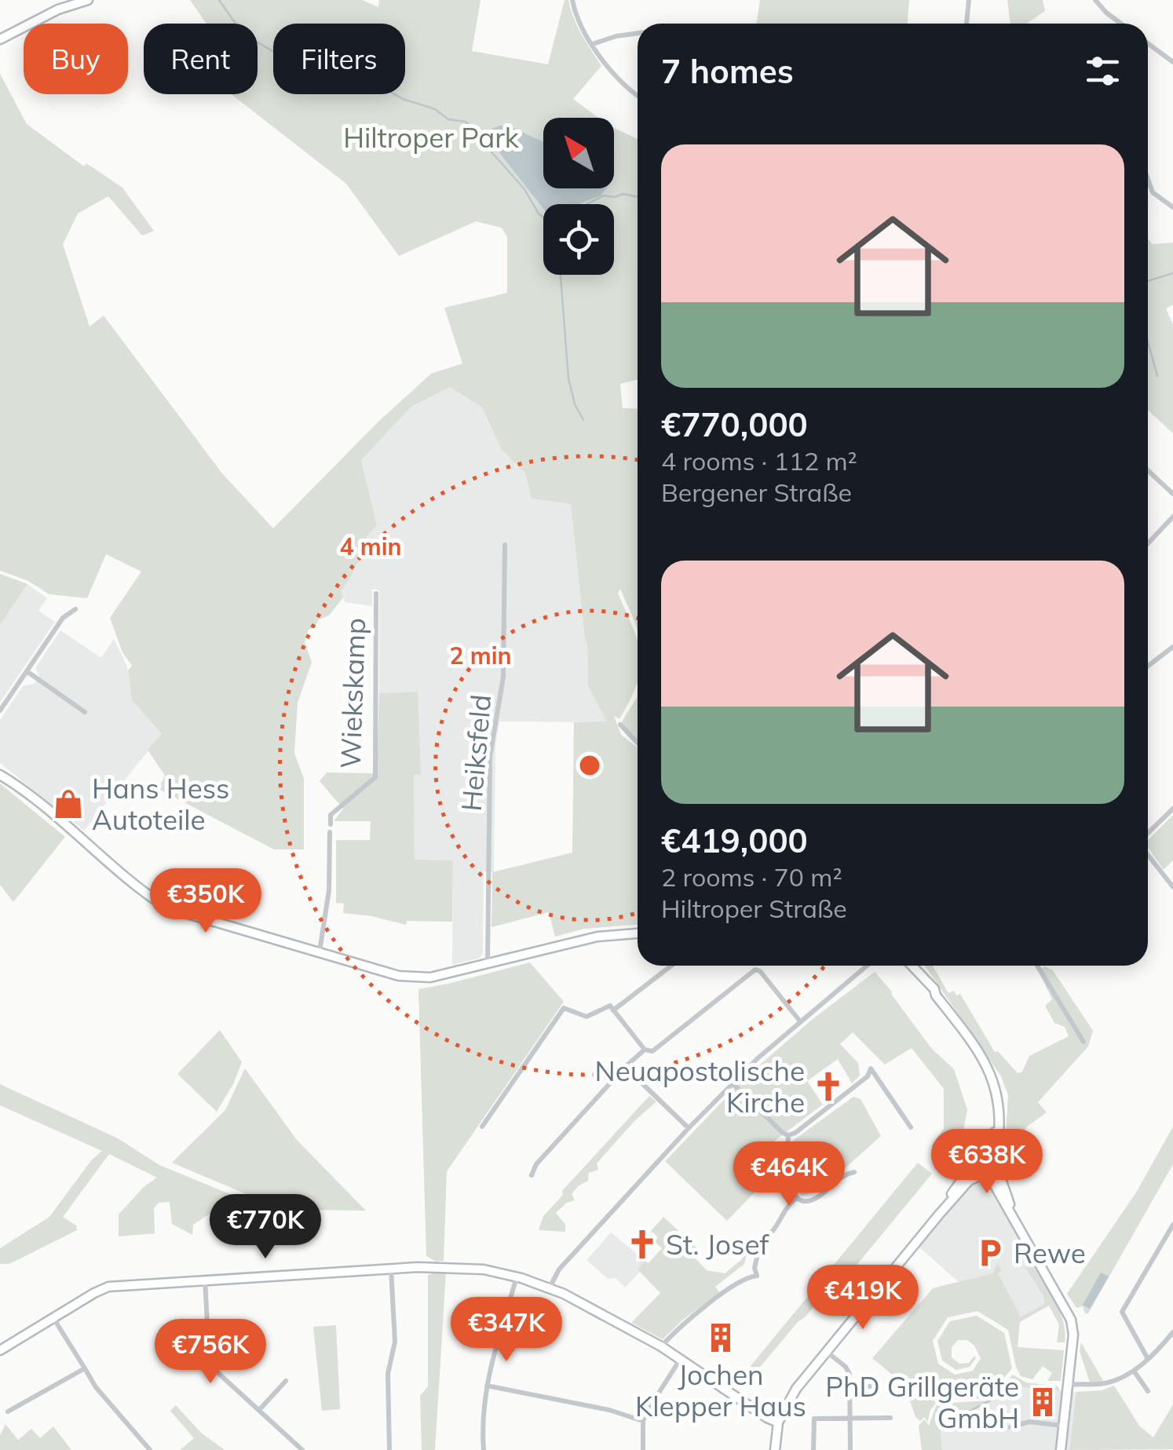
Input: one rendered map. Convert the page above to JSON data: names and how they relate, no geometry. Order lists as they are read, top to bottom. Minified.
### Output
{"streets":{"street":["Wiekskamp","Heiksfeld"]},"parks":["Hiltroper Park"],"places":{"shop":["Hans Hess Autoteile"],"church":["Neuapostolische Kirche","St. Josef"],"parking":["Rewe"],"building":["Jochen Klepper Haus","PhD Grillgeräte GmbH"]},"north":"top left","page":{"chip":["Buy","Rent","Filters"],"heading":"7 homes","list":[{"name":"€770,000","note":"4 rooms · 112 m² · Bergener Straße"},{"name":"€419,000","note":"2 rooms · 70 m² · Hiltroper Straße"}],"price":["€350K","€638K","€464K","€770K","€419K","€347K","€756K"]},"rings":["4 min","2 min"]}
